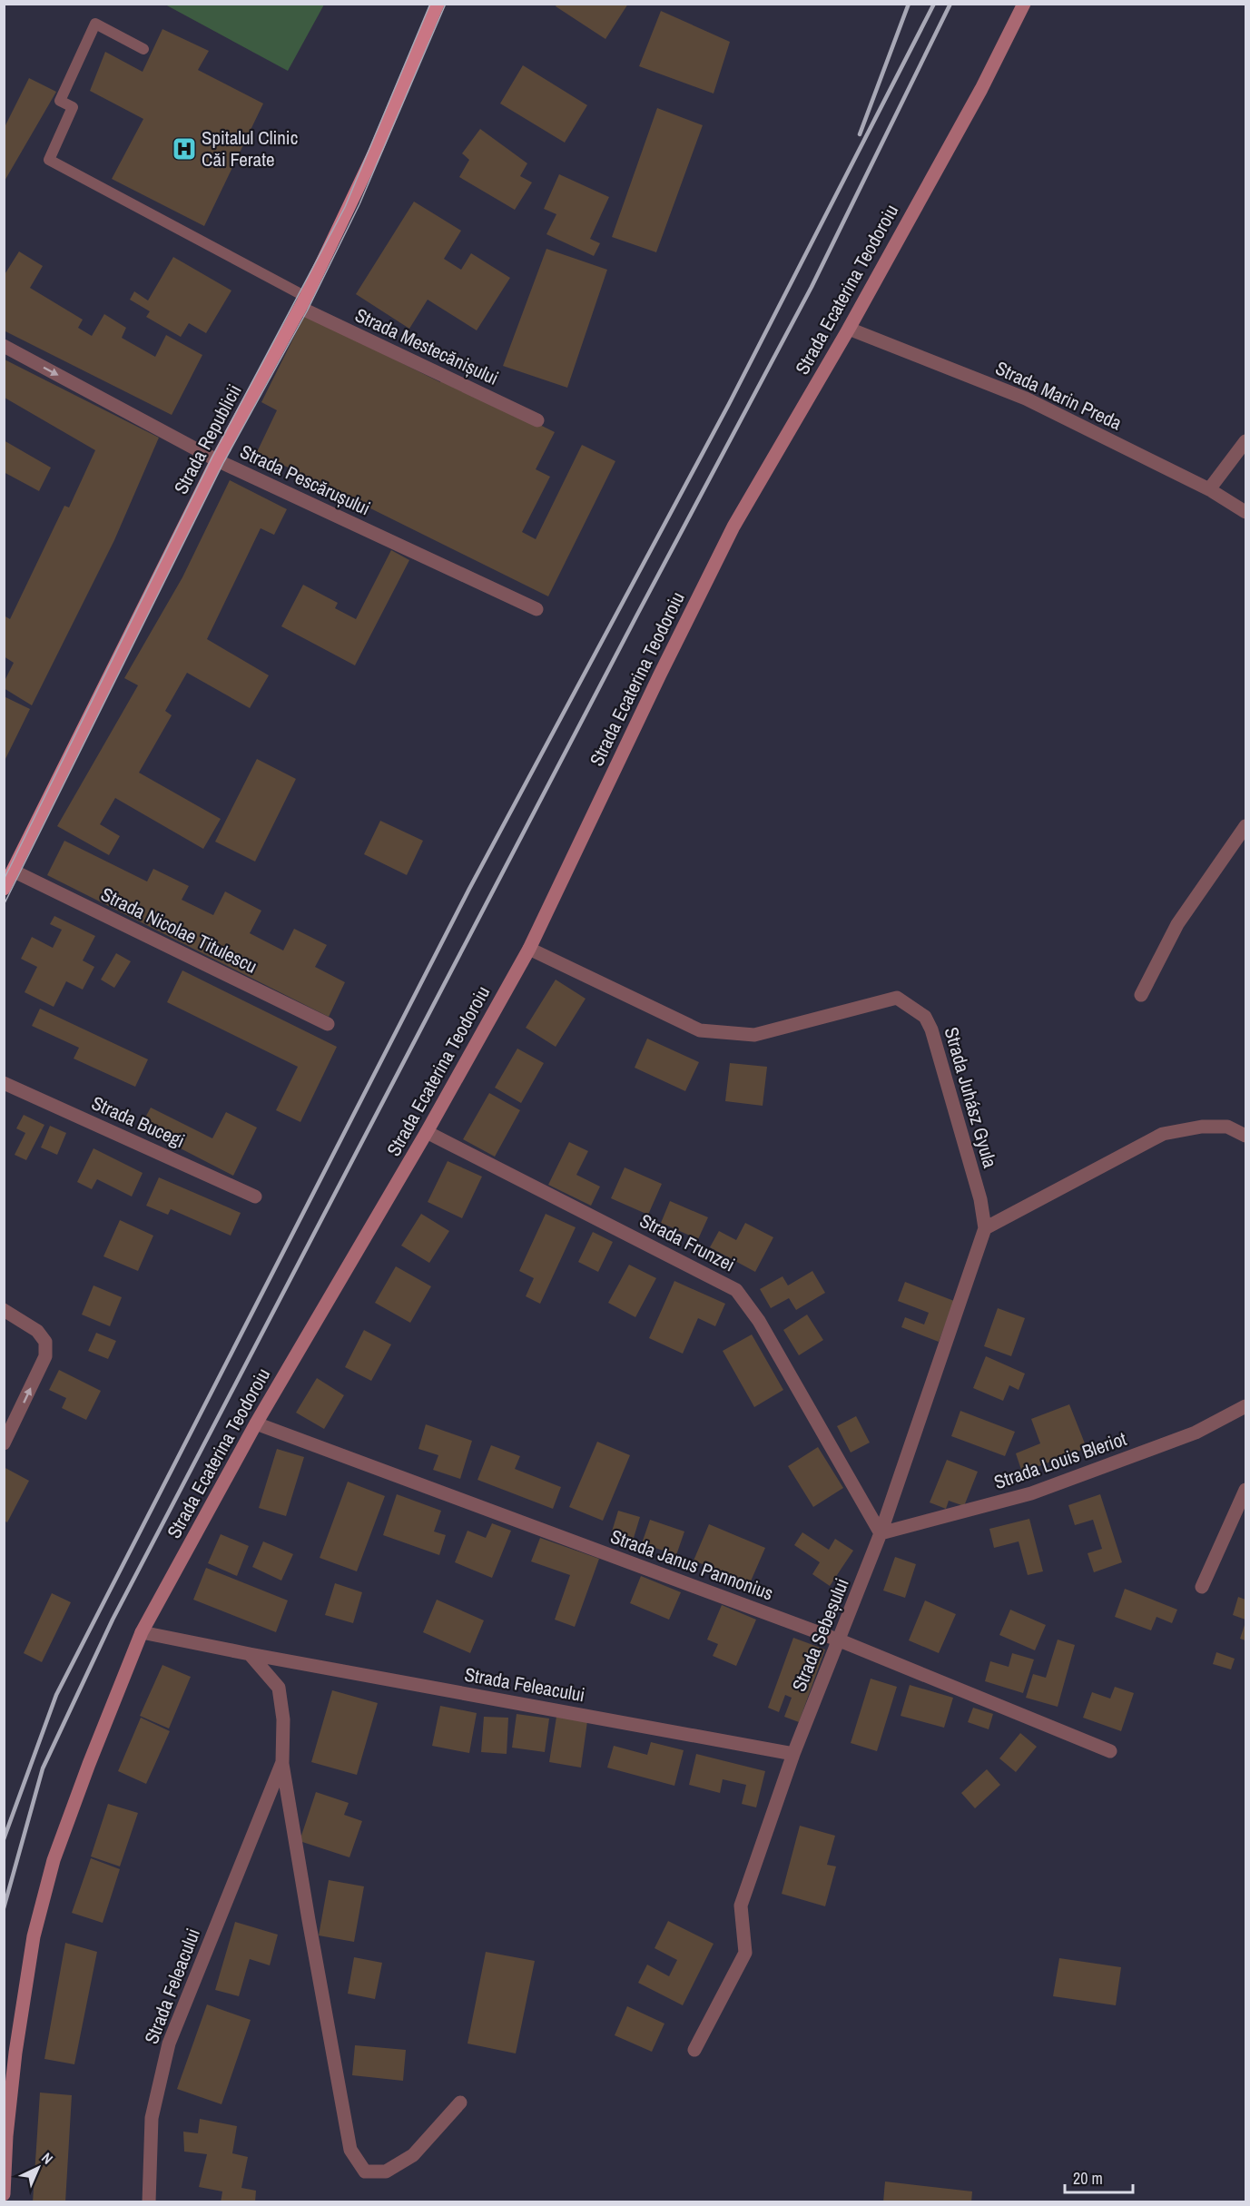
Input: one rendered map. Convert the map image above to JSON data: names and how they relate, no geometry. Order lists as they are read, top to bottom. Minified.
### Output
{"streets":{"main road":["Strada Ecaterina Teodoroiu","Strada Republicii"],"street":["Strada Mestecănișului","Strada Marin Preda","Strada Pescărușului","Strada Nicolae Titulescu","Strada Juhász Gyula","Strada Bucegi","Strada Frunzei","Strada Louis Bleriot","Strada Janus Pannonius","Strada Sebeșului","Strada Feleacului"]},"crossings":[["Strada Ecaterina Teodoroiu","Strada Marin Preda"],["Strada Ecaterina Teodoroiu","Strada Juhász Gyula"],["Strada Ecaterina Teodoroiu","Strada Frunzei"],["Strada Ecaterina Teodoroiu","Strada Janus Pannonius"],["Strada Ecaterina Teodoroiu","Strada Feleacului"],["Strada Mestecănișului","Strada Republicii"],["Strada Republicii","Strada Pescărușului"],["Strada Republicii","Strada Nicolae Titulescu"],["Strada Juhász Gyula","Strada Sebeșului"],["Strada Frunzei","Strada Louis Bleriot"],["Strada Frunzei","Strada Sebeșului"],["Strada Louis Bleriot","Strada Sebeșului"],["Strada Janus Pannonius","Strada Sebeșului"],["Strada Sebeșului","Strada Feleacului"]],"one_way":["Strada Pescărușului"],"places":{"hospital":["Spitalul Clinic Căi Ferate"]},"scale_bar":"20 m","north":"top right"}
